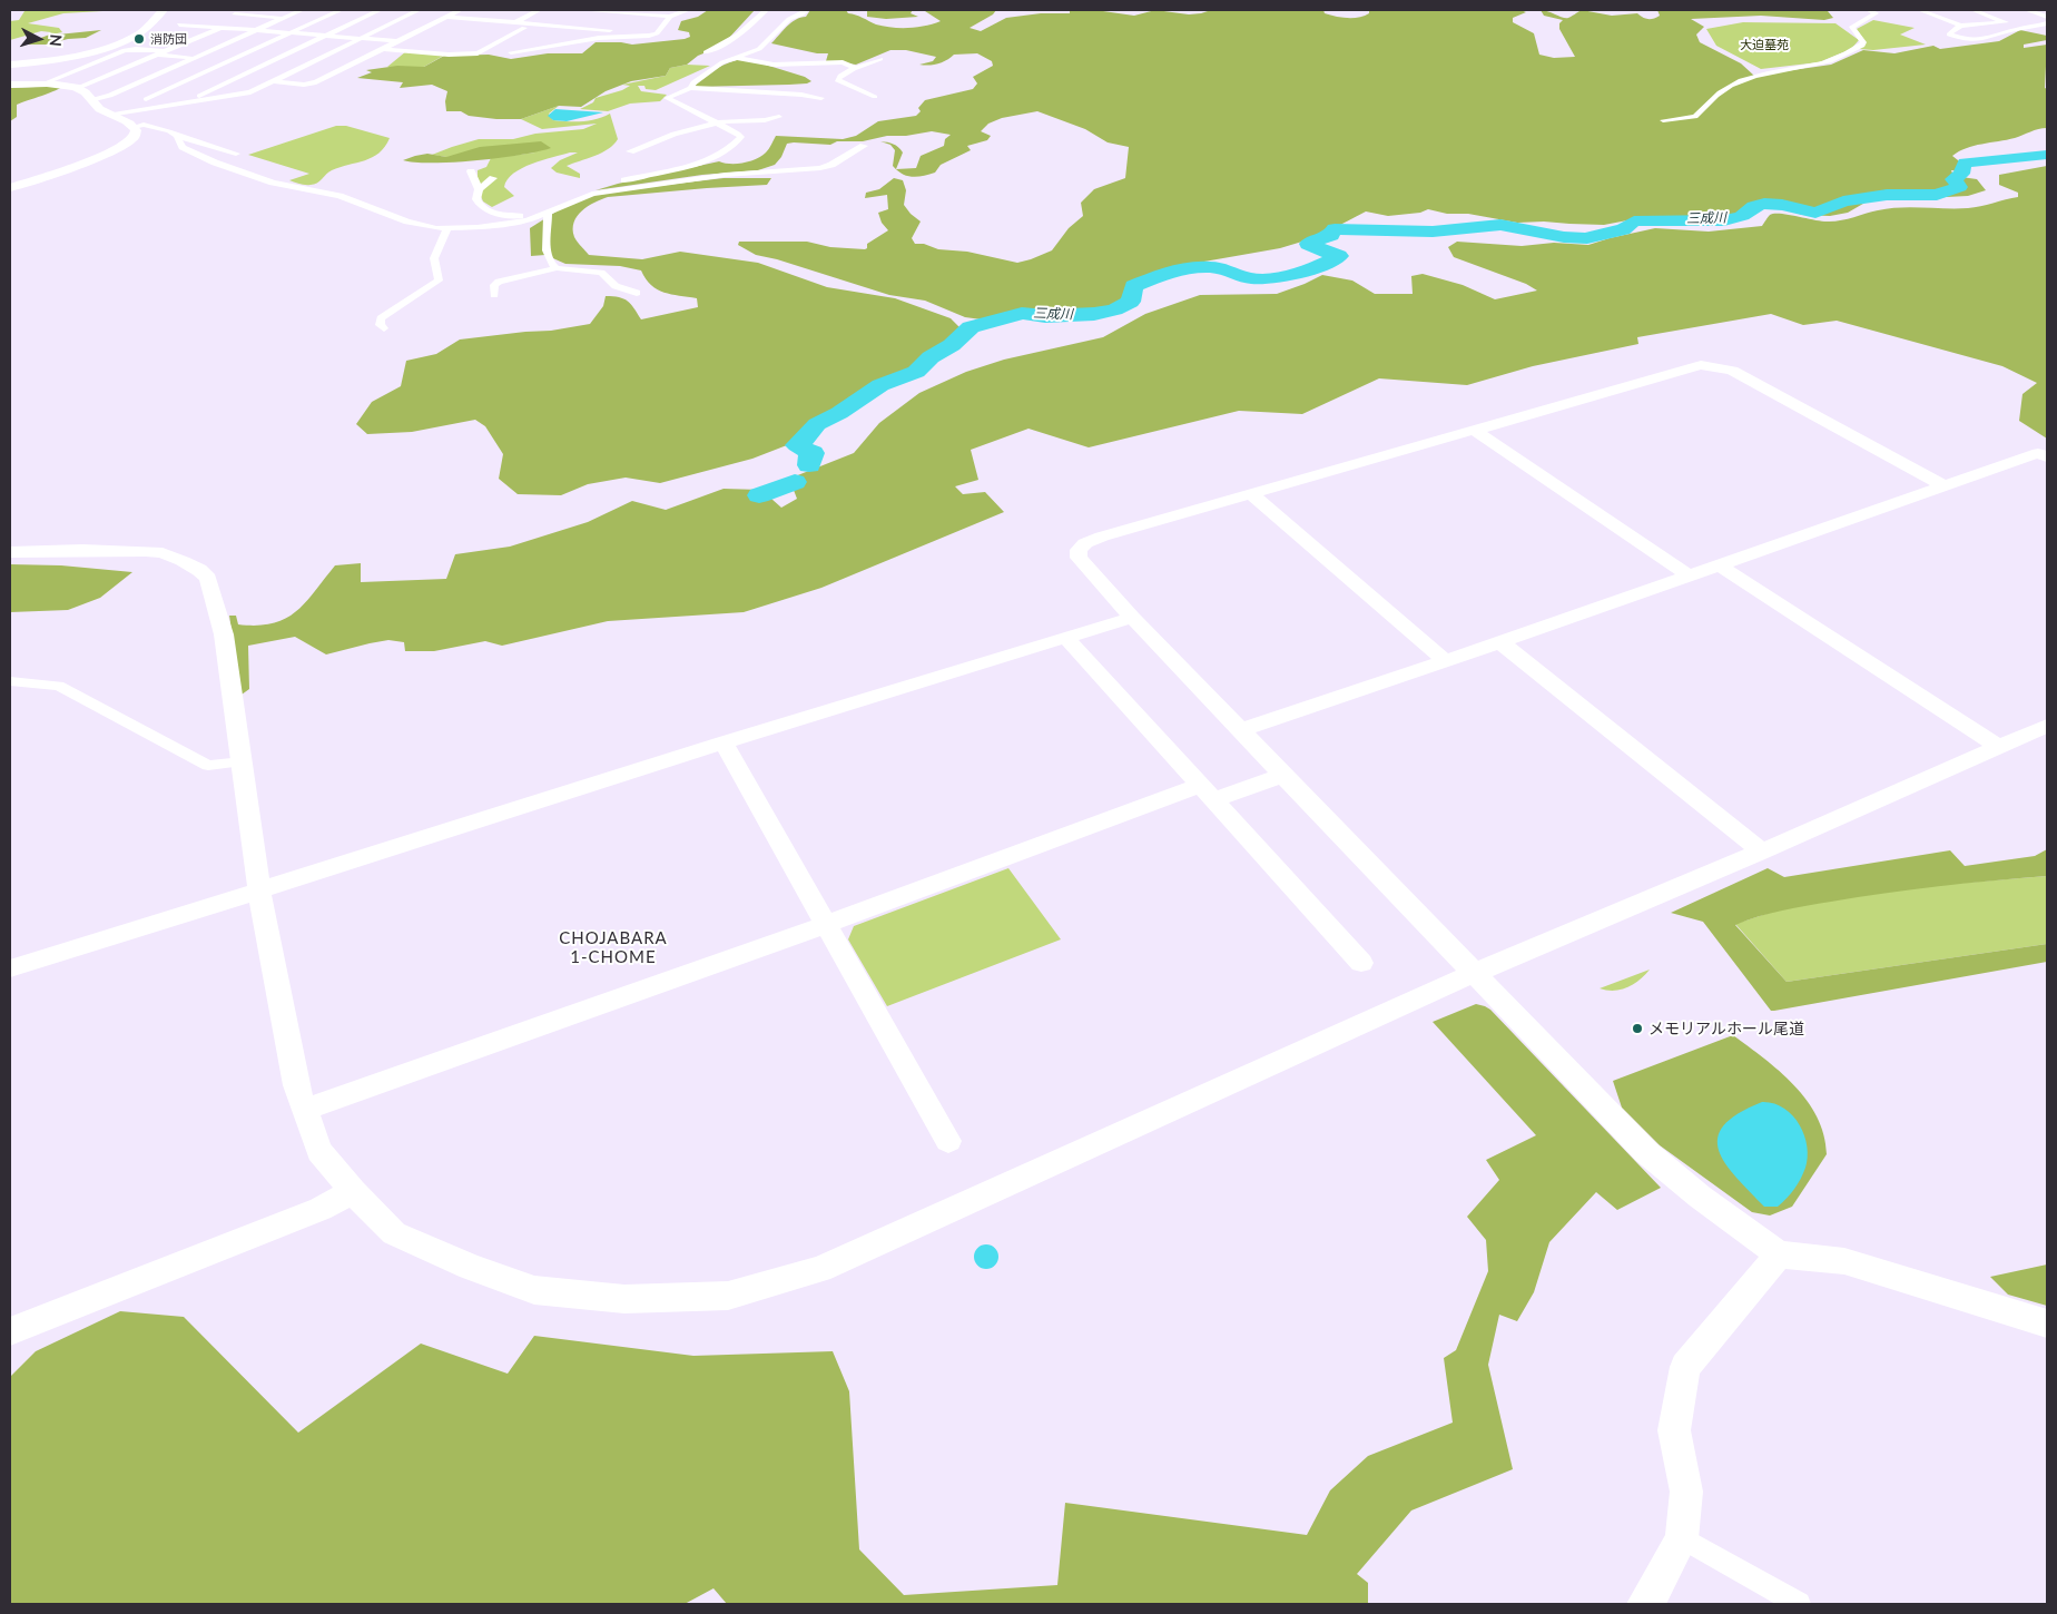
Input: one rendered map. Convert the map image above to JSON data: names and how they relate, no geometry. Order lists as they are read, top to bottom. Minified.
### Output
{"districts":["CHOJABARA 1-CHOME"],"water":["三成川"],"parks":["大迫墓苑"],"places":["消防団","メモリアルホール尾道"],"north":"right"}
